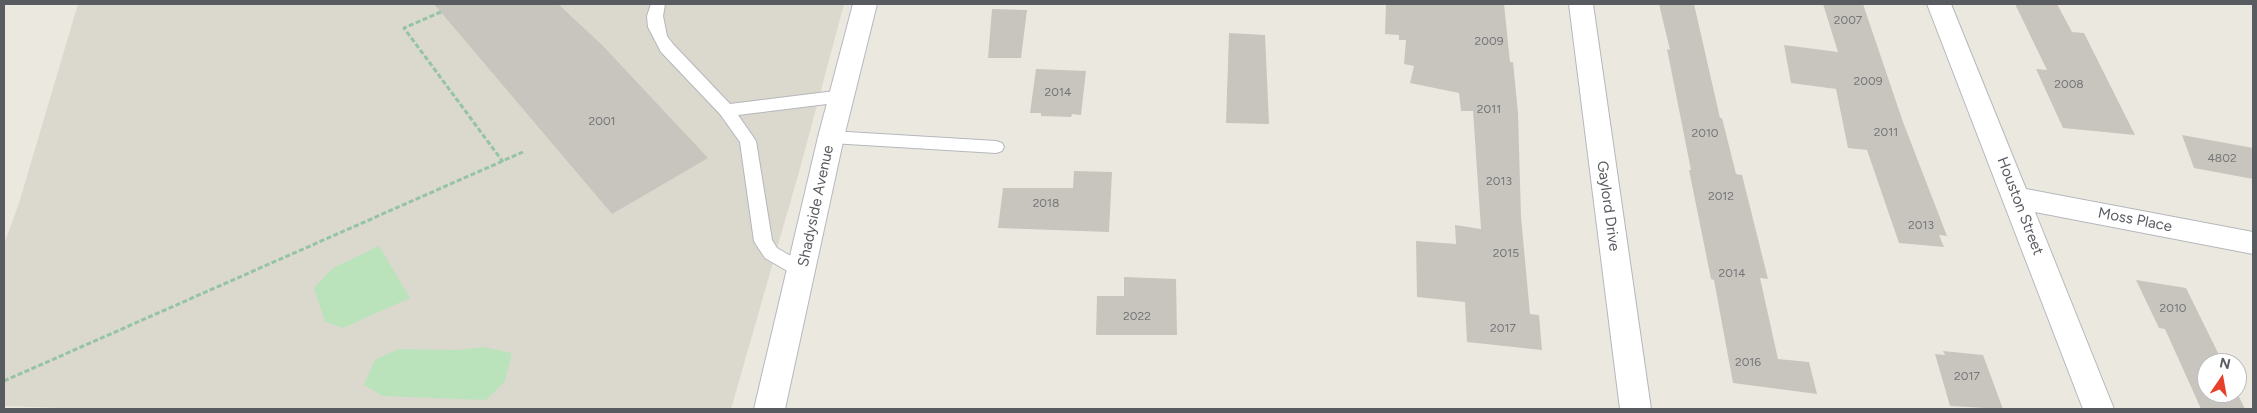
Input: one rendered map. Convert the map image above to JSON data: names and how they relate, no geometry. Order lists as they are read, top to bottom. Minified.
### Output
{"streets":{"street":["Shadyside Avenue","Gaylord Drive","Houston Street","Moss Place"]},"crossings":[["Houston Street","Moss Place"]],"house_numbers":["2007","2009","2009","2008","2014","2011","2001","2011","2010","4802","2013","2012","2018","2013","2015","2014","2010","2022","2017","2016","2017"],"north":"top"}
